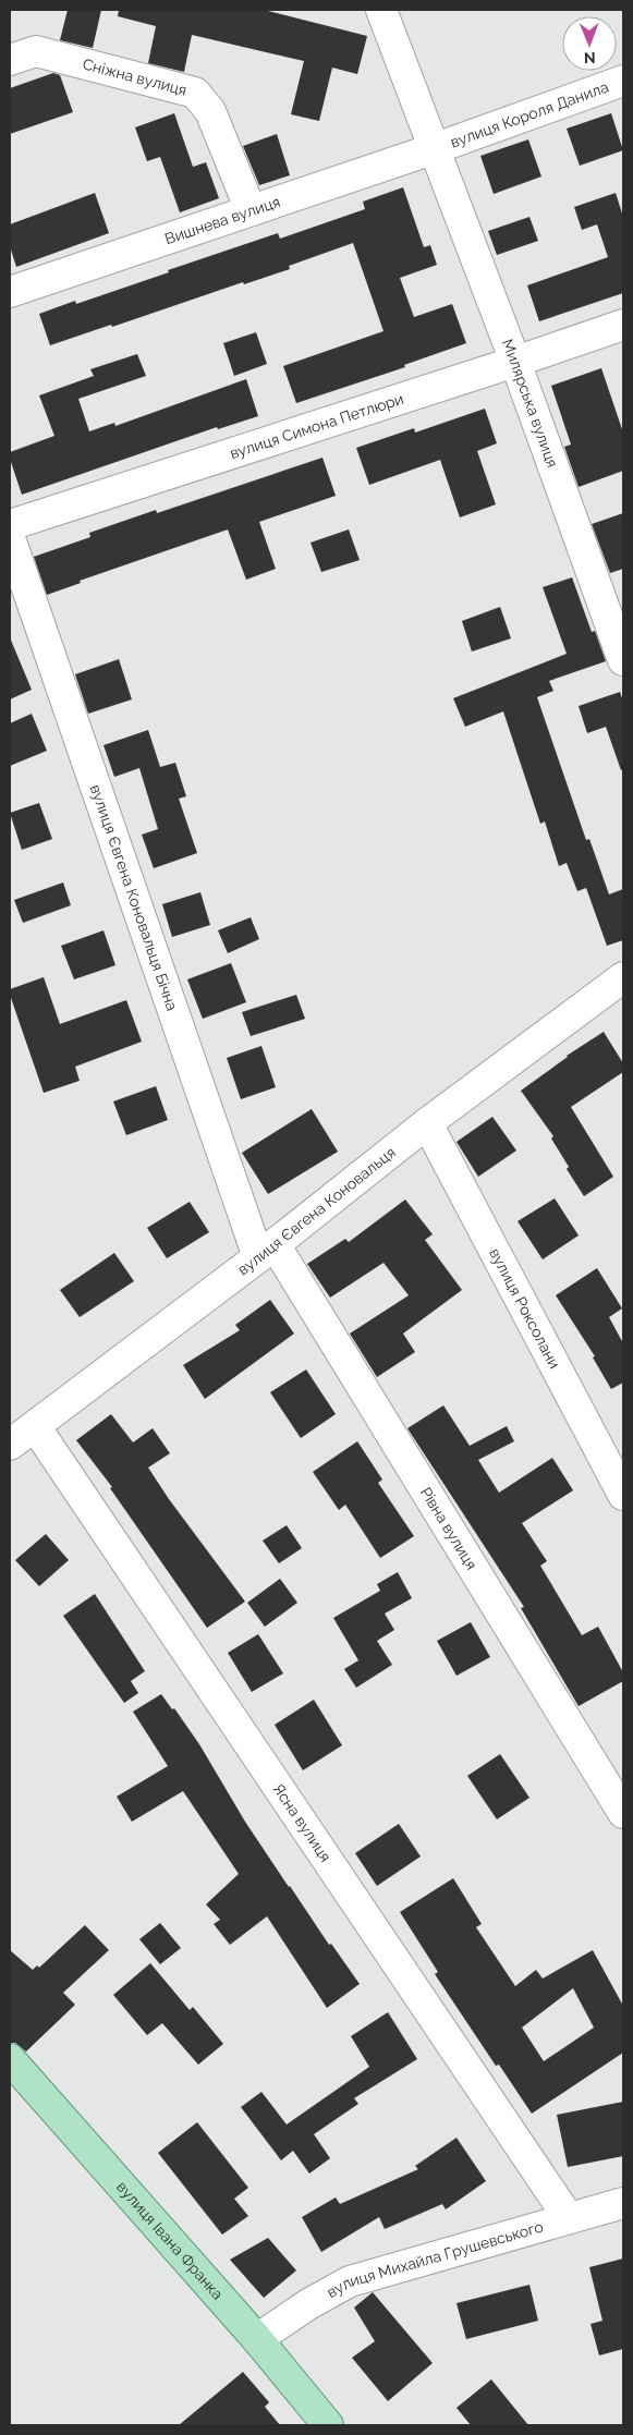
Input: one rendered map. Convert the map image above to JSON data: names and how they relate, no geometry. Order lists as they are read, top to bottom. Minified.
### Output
{"streets":{"main road":["вулиця Івана Франка"],"street":["Сніжна вулиця","вулиця Короля Данила","Вишнева вулиця","Милярська вулиця","вулиця Симона Петлюри","вулиця Євгена Коновальця Бічна","вулиця Євгена Коновальця","вулиця Роксолани","Рівна вулиця","Ясна вулиця","вулиця Михайла Грушевського"]},"crossings":[["Сніжна вулиця","Вишнева вулиця"],["вулиця Короля Данила","Вишнева вулиця"],["вулиця Короля Данила","Милярська вулиця"],["Вишнева вулиця","Милярська вулиця"],["Милярська вулиця","вулиця Симона Петлюри"],["вулиця Євгена Коновальця Бічна","вулиця Євгена Коновальця"],["вулиця Євгена Коновальця Бічна","Рівна вулиця"],["вулиця Євгена Коновальця","вулиця Роксолани"],["вулиця Євгена Коновальця","Рівна вулиця"],["вулиця Євгена Коновальця","Ясна вулиця"],["Ясна вулиця","вулиця Михайла Грушевського"],["вулиця Івана Франка","вулиця Михайла Грушевського"]],"north":"bottom"}
